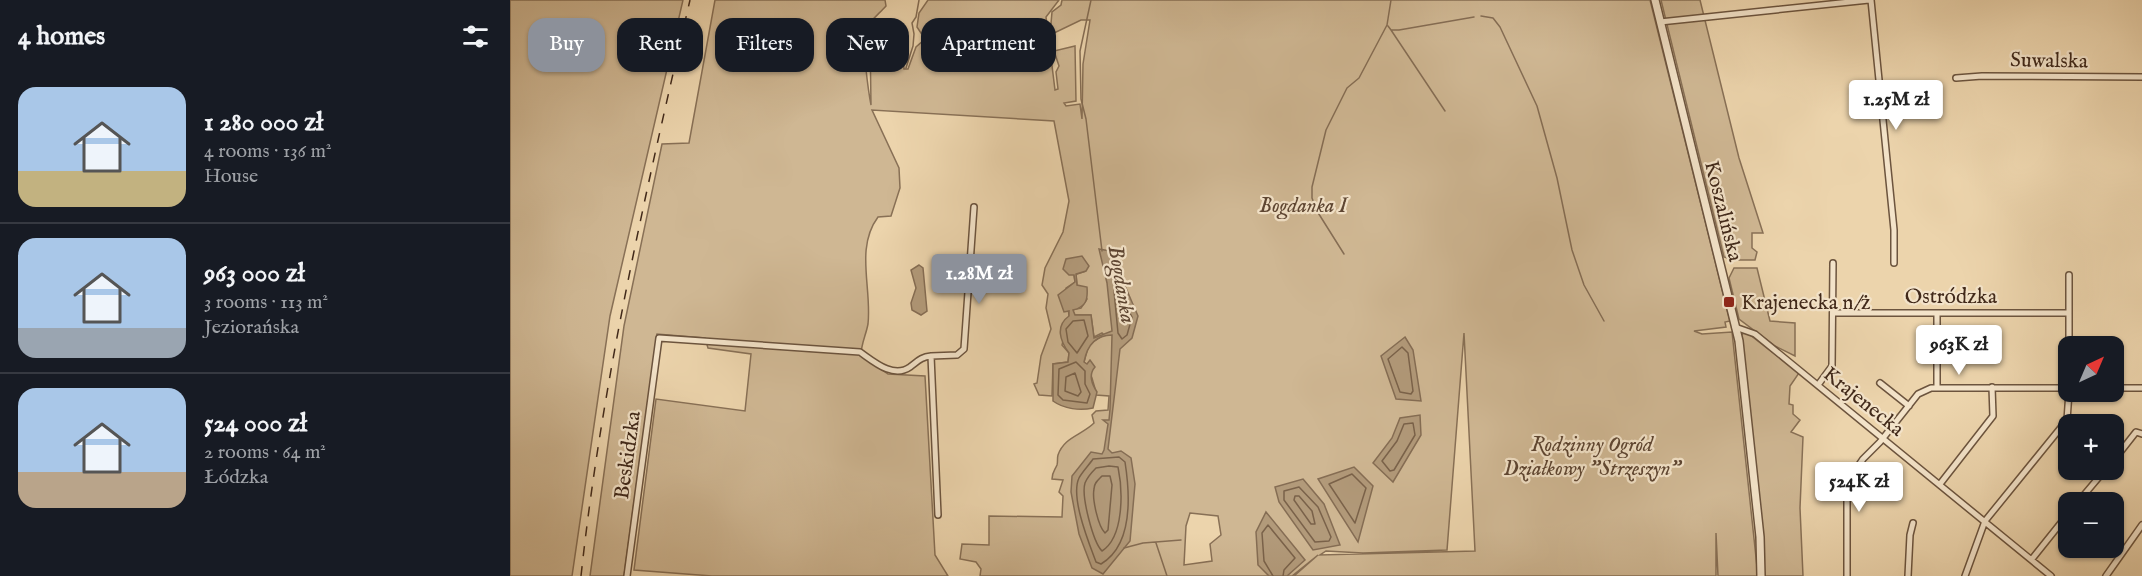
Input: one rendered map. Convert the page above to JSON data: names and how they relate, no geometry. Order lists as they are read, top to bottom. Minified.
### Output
{"streets":{"street":["Suwalska","Koszalińska","Ostródzka","Krajenecka","Beskidzka"]},"crossings":[["Koszalińska","Krajenecka"]],"water":["Bogdanka"],"parks":["Bogdanka I","Rodzinny Ogród Działkowy \"Strzeszyn\""],"places":{"transit":["Krajenecka n/ż"]},"north":"top right","page":{"heading":"4 homes","chip":["Buy","Rent","Filters","New","Apartment"],"list":[{"name":"1 280 000 zł","note":"4 rooms · 136 m² · House"},{"name":"963 000 zł","note":"3 rooms · 113 m² · Jeziorańska"},{"name":"524 000 zł","note":"2 rooms · 64 m² · Łódzka"}],"price":["1.25M zł","1.28M zł","963K zł","524K zł"],"map_buttons":["+","−"]}}
